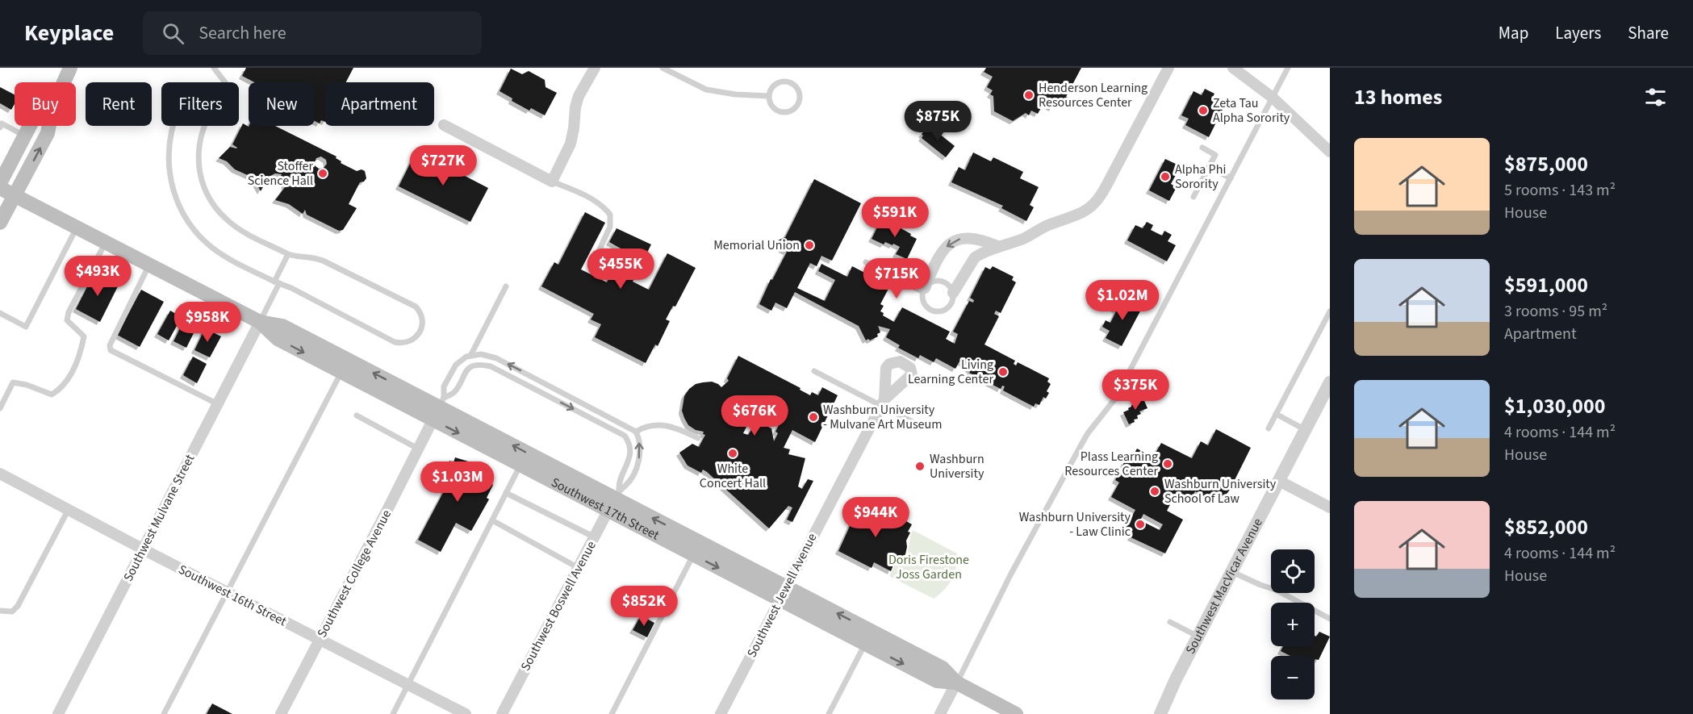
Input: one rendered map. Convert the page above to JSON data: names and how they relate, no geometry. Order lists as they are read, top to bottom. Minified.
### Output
{"streets":{"main road":["Southwest 17th Street"],"street":["Southwest Mulvane Street","Southwest College Avenue","Southwest MacVicar Avenue","Southwest 16th Street","Southwest Jewell Avenue","Southwest Boswell Avenue"]},"crossings":[["Southwest 17th Street","Southwest Mulvane Street"],["Southwest 17th Street","Southwest College Avenue"],["Southwest 17th Street","Southwest Jewell Avenue"],["Southwest 17th Street","Southwest Boswell Avenue"],["Southwest Mulvane Street","Southwest 16th Street"],["Southwest College Avenue","Southwest 16th Street"]],"parks":["Doris Firestone Joss Garden"],"places":["Henderson Learning Resources Center","Zeta Tau Alpha Sorority","Stoffer Science Hall","Alpha Phi Sorority","Memorial Union","Living Learning Center","Washburn University - Mulvane Art Museum","White Concert Hall","Plass Learning Resources Center","Washburn University","Washburn University School of Law","Washburn University - Law Clinic"],"page":{"header":"Keyplace","search":"Search here","nav":["Map","Layers","Share"],"heading":"13 homes","chip":["Buy","Rent","Filters","New","Apartment"],"price":["$875K","$727K","$591K","$455K","$493K","$715K","$1.02M","$958K","$375K","$676K","$1.03M","$944K","$852K"],"list":[{"name":"$875,000","note":"5 rooms · 143 m² · House"},{"name":"$591,000","note":"3 rooms · 95 m² · Apartment"},{"name":"$1,030,000","note":"4 rooms · 144 m² · House"},{"name":"$852,000","note":"4 rooms · 144 m² · House"}],"map_buttons":["+","−"]}}
